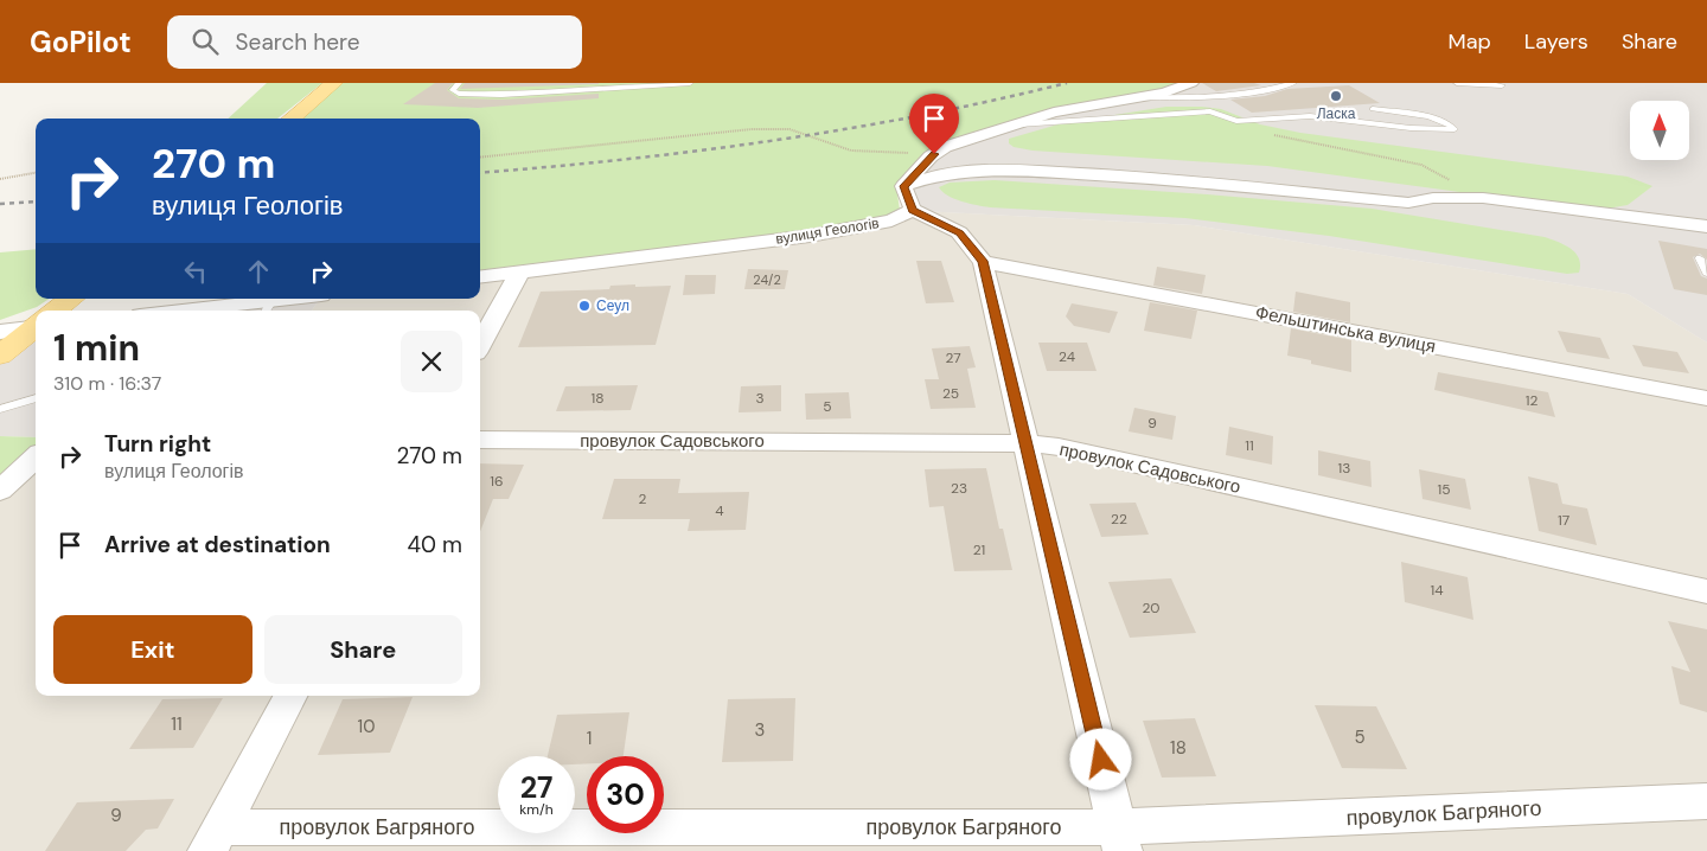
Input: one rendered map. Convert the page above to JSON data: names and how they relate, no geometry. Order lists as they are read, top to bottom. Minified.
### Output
{"streets":{"street":["вулиця Геологів","Фельштинська вулиця","провулок Садовського","провулок Багряного"]},"places":["Ласка","Сеул"],"house_numbers":["24/2","24","27","25","18","3","12","5","9","11","13","16","23","15","2","4","22","17","21","14","20","11","10","3","5","1","18","9"],"north":"top","page":{"header":"GoPilot","search":"Search here","nav":["Map","Layers","Share"],"turn":["270 m","вулиця Геологів"],"heading":["1 min","310 m · 16:37"],"list":[{"name":"Turn right","note":"вулиця Геологів","value":"270 m"},{"name":"Arrive at destination","value":"40 m"}],"buttons":["Exit","Share"],"speed":"27 km/h","limit":"30"}}
